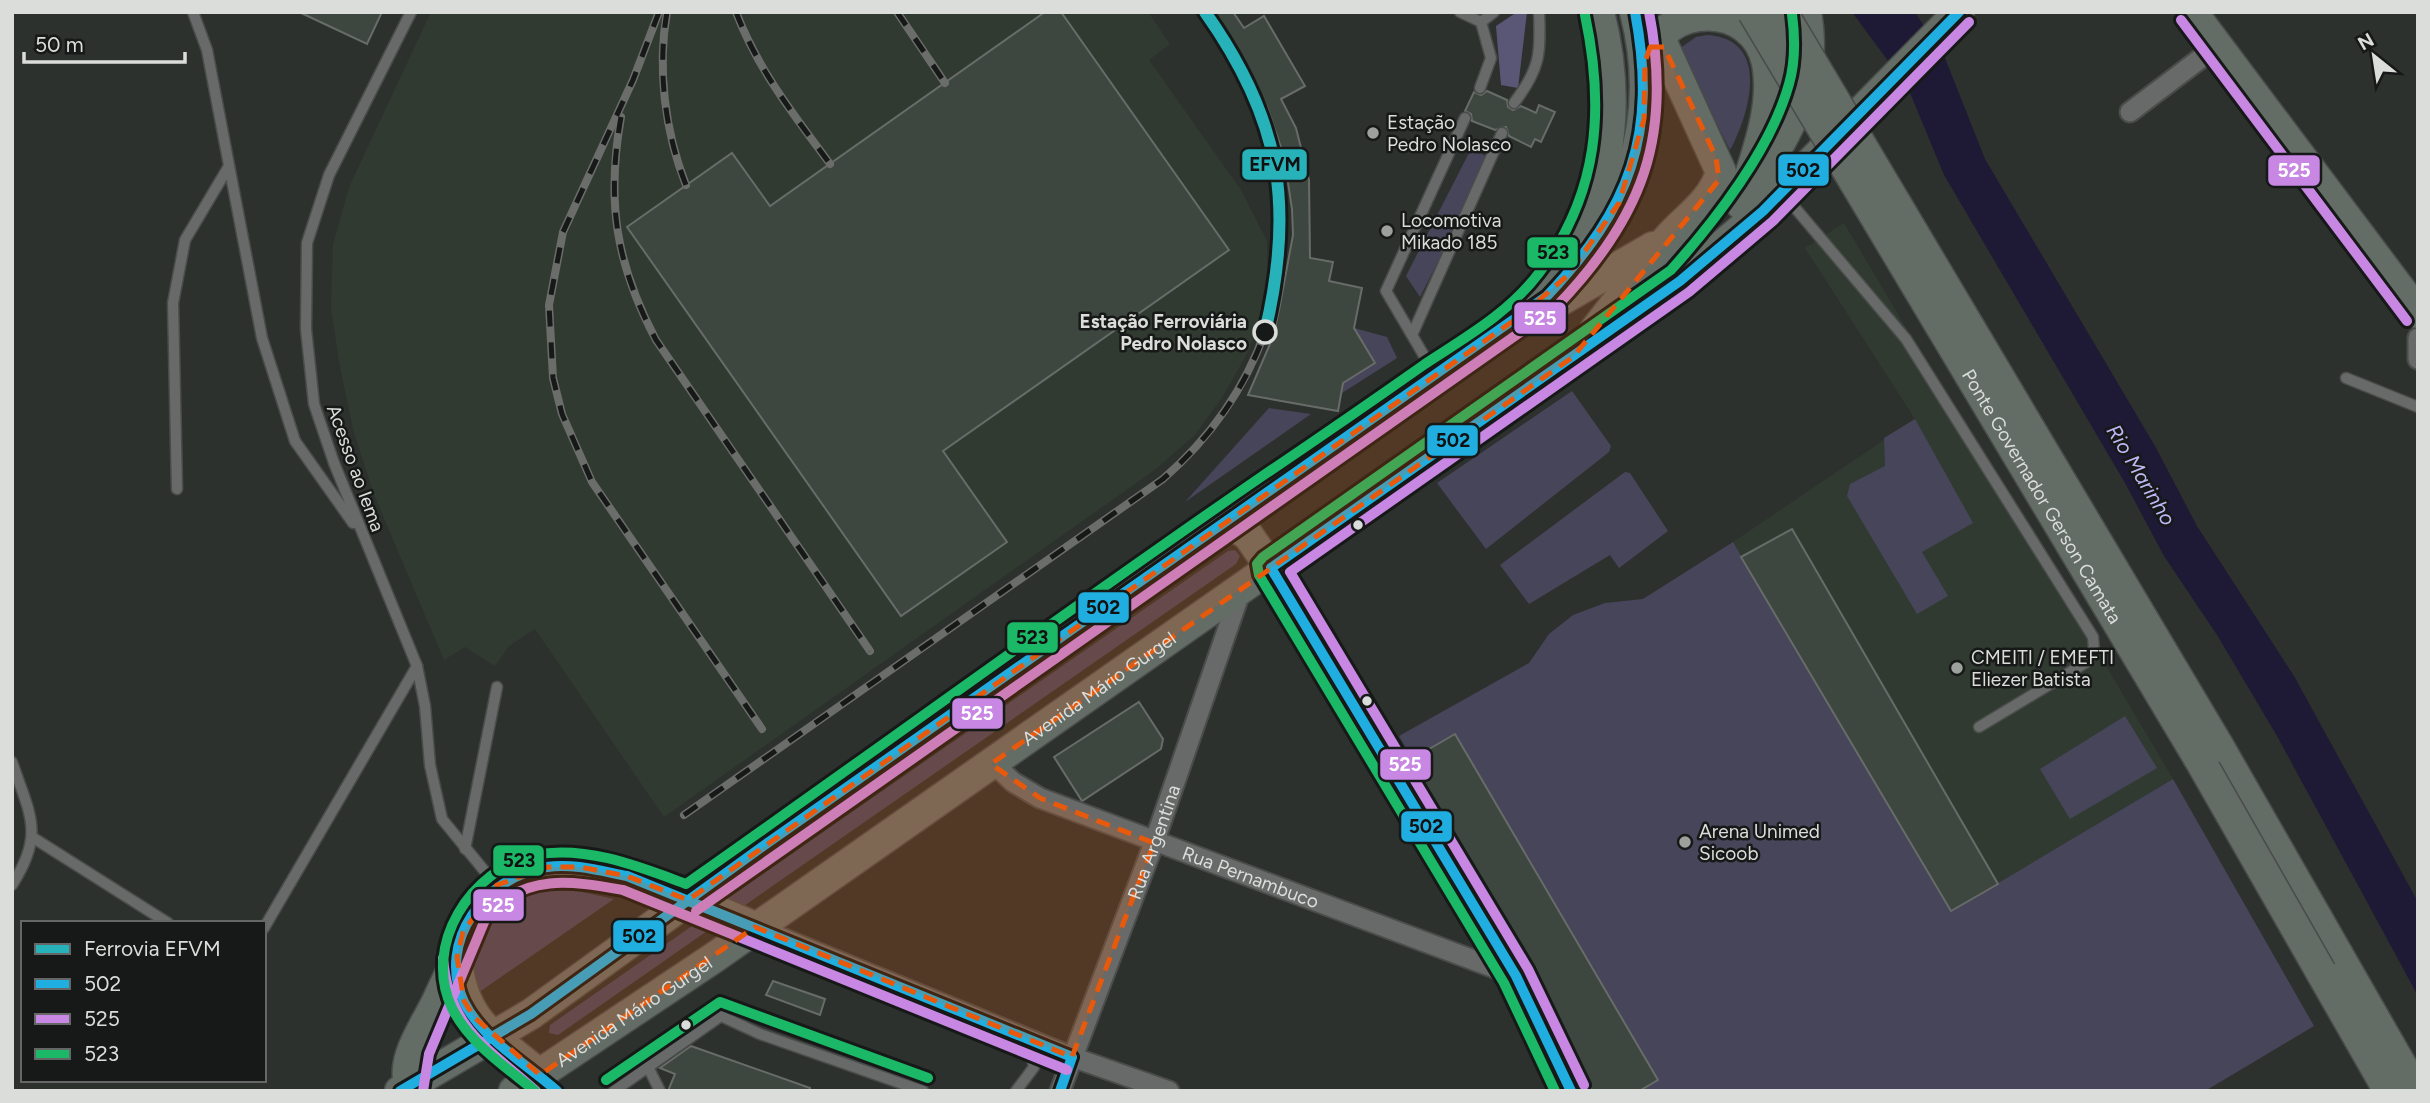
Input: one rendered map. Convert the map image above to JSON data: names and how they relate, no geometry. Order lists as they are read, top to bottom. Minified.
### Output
{"streets":{"main road":["Ponte Governador Gerson Camata","Avenida Mário Gurgel"],"street":["Rua Argentina","Rua Pernambuco"],"lane":["Acesso ao Iema"]},"crossings":[["Avenida Mário Gurgel","Rua Argentina"],["Avenida Mário Gurgel","Rua Pernambuco"],["Rua Argentina","Rua Pernambuco"]],"water":["Rio Marinho"],"places":["Estação Pedro Nolasco","Locomotiva Mikado 185","Estação Ferroviária Pedro Nolasco","CMEITI / EMEFTI Eliezer Batista","Arena Unimed Sicoob"],"lines":["rail line EFVM","transit line 502","transit line 525","transit line 523"],"legend":["Ferrovia EFVM","502","525","523"],"scale_bar":"50 m","north":"top left"}
